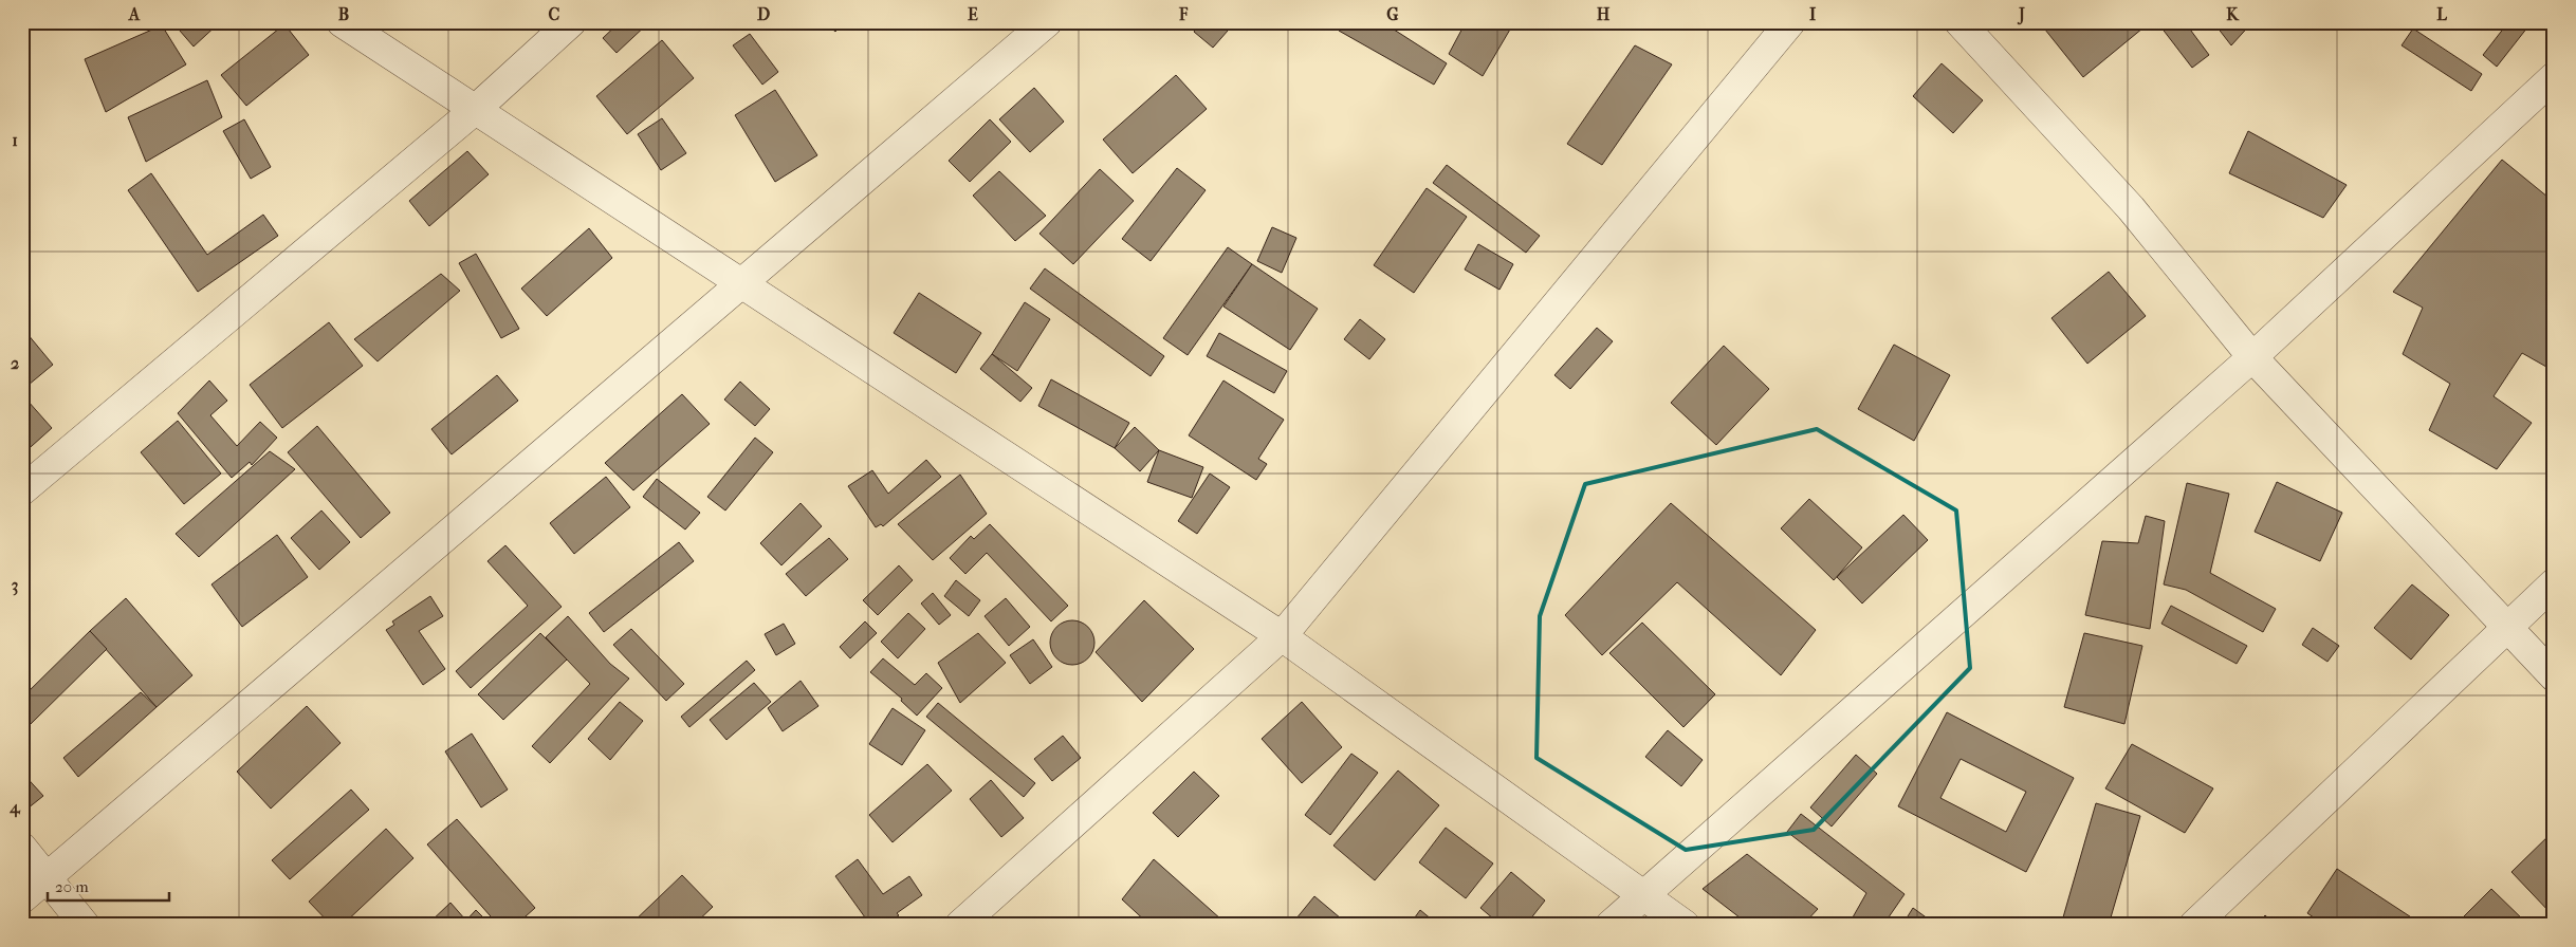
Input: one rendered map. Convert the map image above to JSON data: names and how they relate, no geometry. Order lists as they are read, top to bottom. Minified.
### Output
{"scale_bar":"20 m","grid":{"columns":["A","B","C","D","E","F","G","H","I","J","K","L"],"rows":["1","2","3","4"]}}
